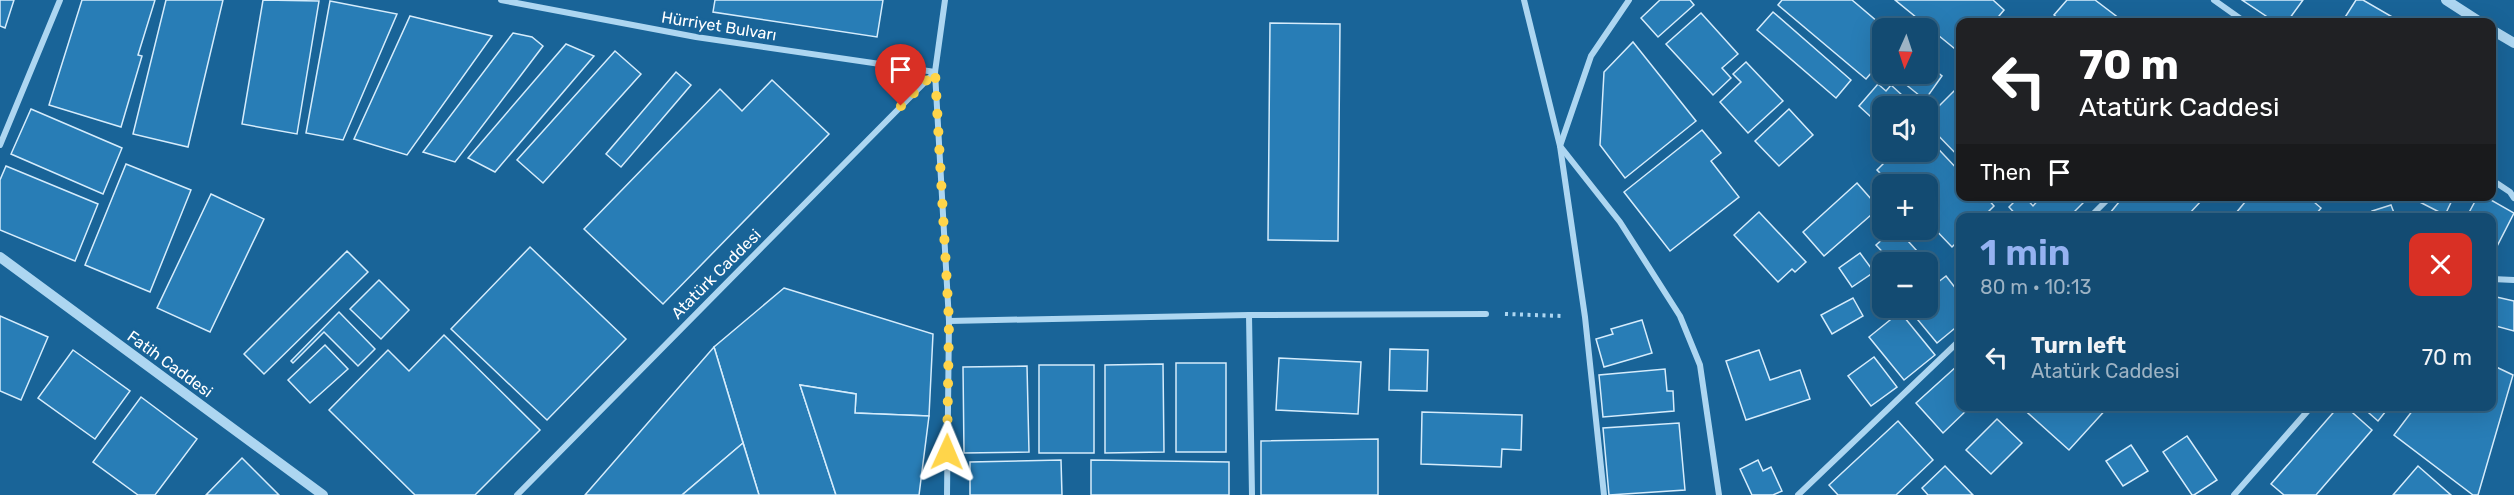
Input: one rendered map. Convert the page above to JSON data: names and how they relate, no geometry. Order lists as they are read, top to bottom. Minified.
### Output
{"streets":{"street":["Hürriyet Bulvarı","Atatürk Caddesi","Fatih Caddesi"]},"crossings":[["Hürriyet Bulvarı","Atatürk Caddesi"]],"north":"bottom","page":{"map_buttons":["+","−"],"turn":["70 m","Atatürk Caddesi"],"then":"Then","heading":["1 min","80 m · 10:13"],"list":[{"name":"Turn left","note":"Atatürk Caddesi","value":"70 m"}]}}
